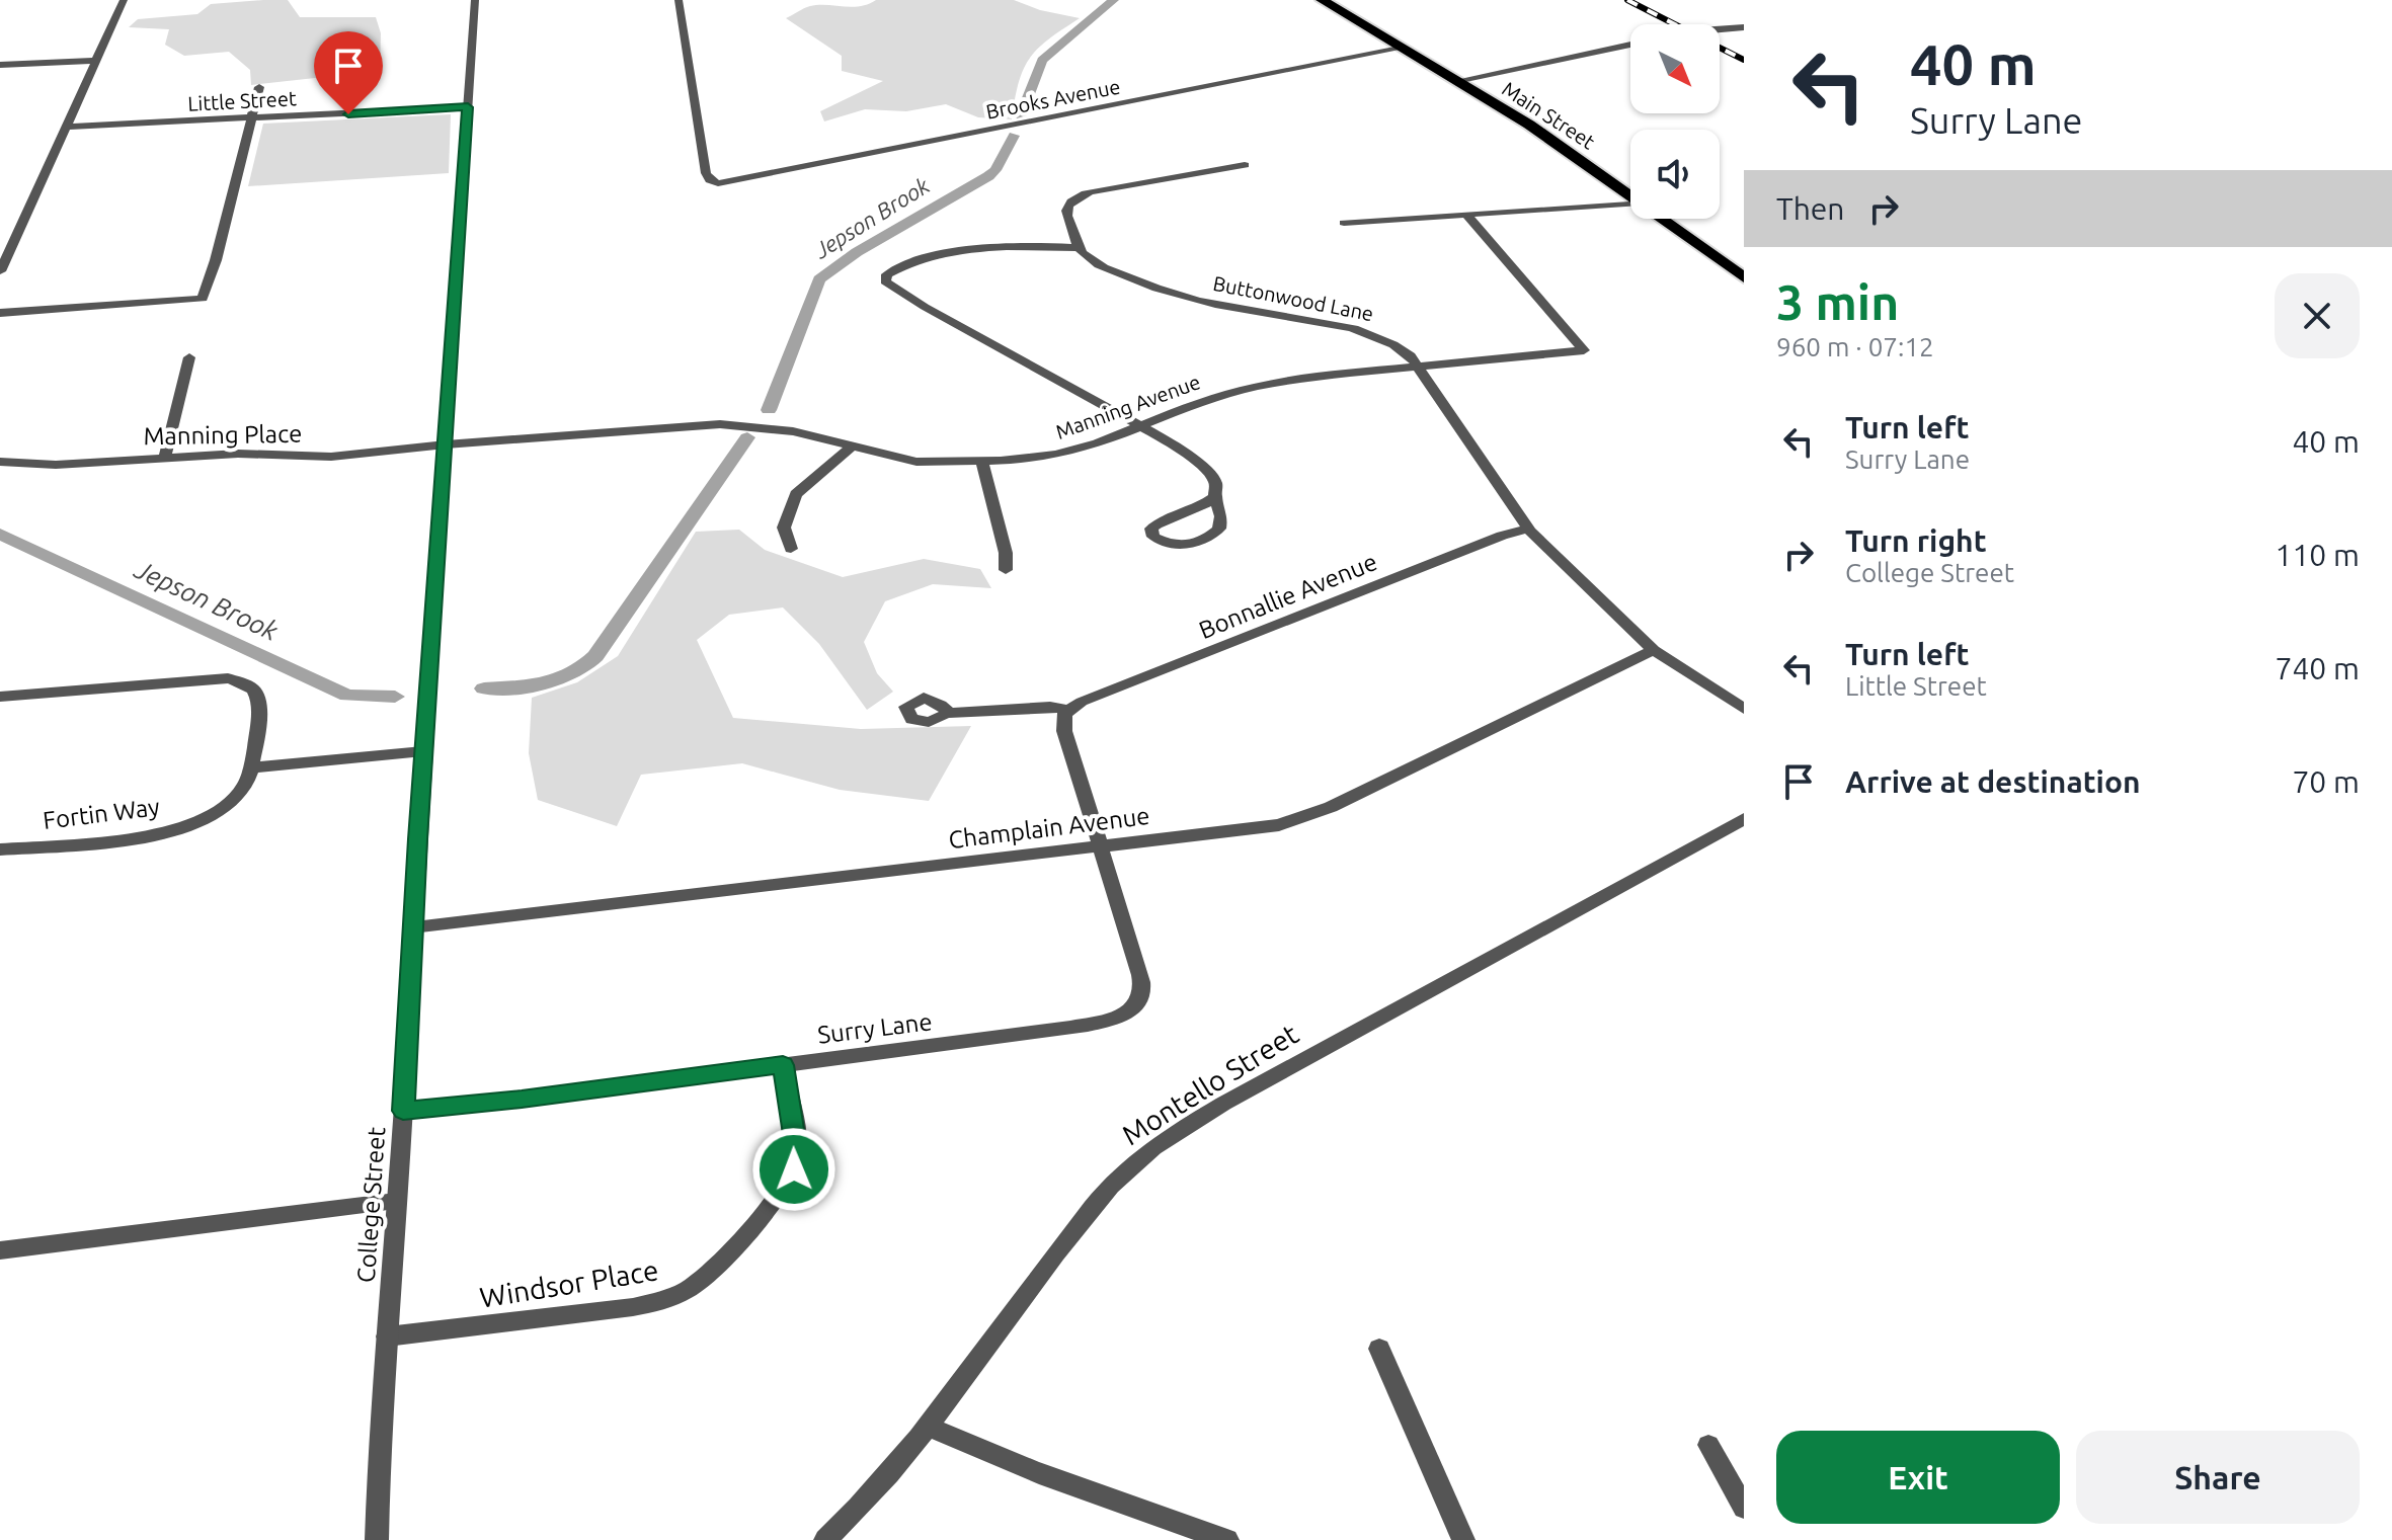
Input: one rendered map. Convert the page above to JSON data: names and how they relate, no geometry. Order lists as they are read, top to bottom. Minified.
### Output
{"streets":{"highway":["Main Street"],"street":["Brooks Avenue","Little Street","Buttonwood Lane","Manning Avenue","Manning Place","Bonnallie Avenue","Fortin Way","Champlain Avenue","Surry Lane","Montello Street","College Street","Windsor Place"]},"crossings":[["Brooks Avenue","Main Street"],["Little Street","College Street"],["Buttonwood Lane","Manning Avenue"],["Buttonwood Lane","Bonnallie Avenue"],["Buttonwood Lane","Champlain Avenue"],["Manning Avenue","Manning Place"],["Manning Avenue","College Street"],["Manning Place","College Street"],["Champlain Avenue","Surry Lane"],["Champlain Avenue","College Street"],["Surry Lane","College Street"],["Surry Lane","Windsor Place"],["College Street","Windsor Place"]],"water":["Jepson Brook"],"north":"bottom right","page":{"turn":["40 m","Surry Lane"],"then":"Then","heading":["3 min","960 m · 07:12"],"list":[{"name":"Turn left","note":"Surry Lane","value":"40 m"},{"name":"Turn right","note":"College Street","value":"110 m"},{"name":"Turn left","note":"Little Street","value":"740 m"},{"name":"Arrive at destination","value":"70 m"}],"buttons":["Exit","Share"]}}
